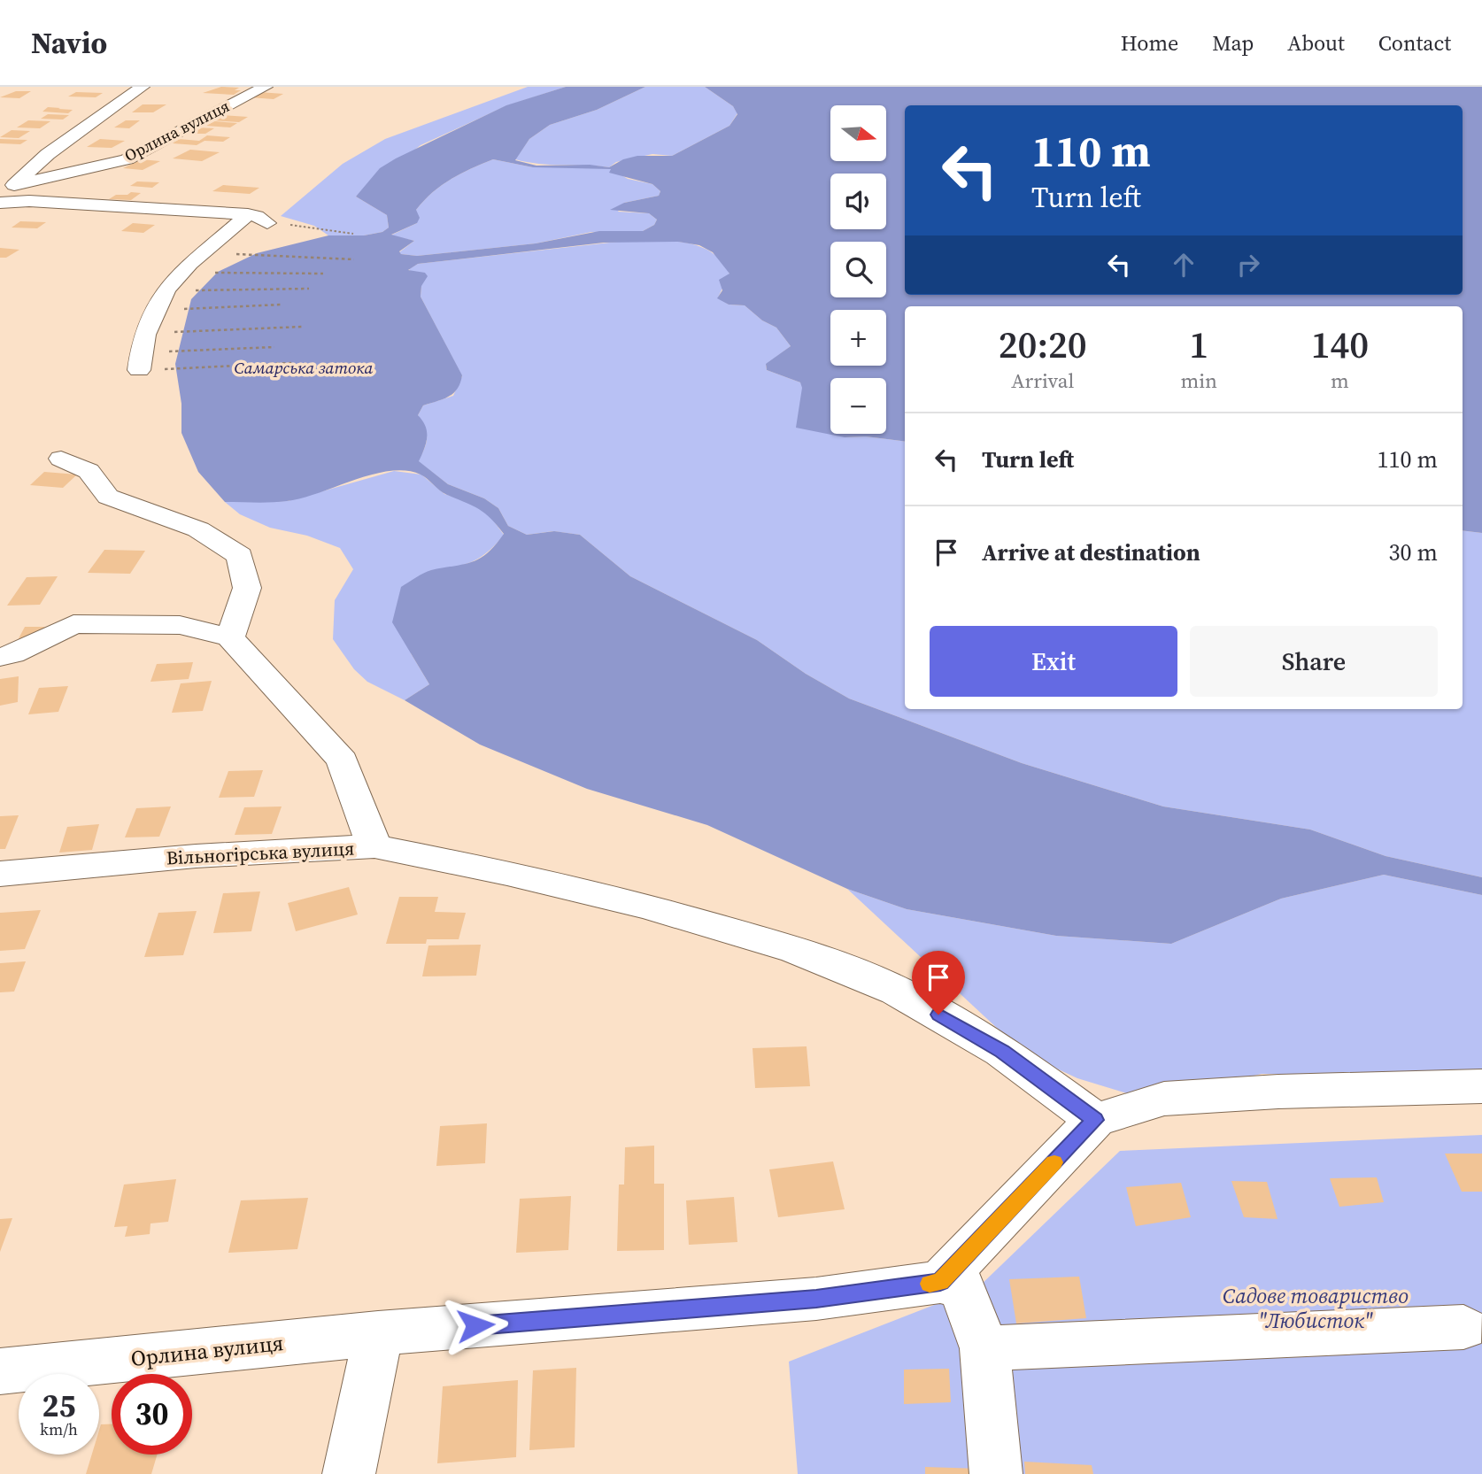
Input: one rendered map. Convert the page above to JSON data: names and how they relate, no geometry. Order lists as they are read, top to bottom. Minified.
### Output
{"streets":{"street":["Орлина вулиця","Вільногірська вулиця"]},"water":["Самарська затока"],"parks":["Садове товариство \"Любисток\""],"north":"right","page":{"header":"Navio","nav":["Home","Map","About","Contact"],"map_buttons":["+","−"],"turn":["110 m","Turn left"],"eta":["20:20","Arrival","1","min","140","m"],"list":[{"name":"Turn left","value":"110 m"},{"name":"Arrive at destination","value":"30 m"}],"buttons":["Exit","Share"],"speed":"25 km/h","limit":"30"}}
